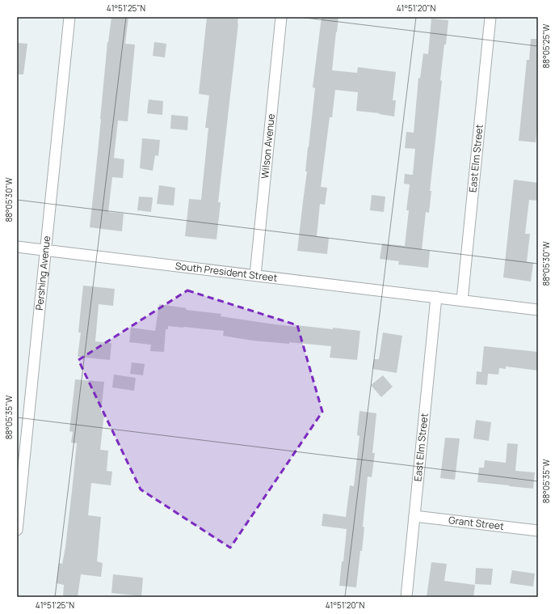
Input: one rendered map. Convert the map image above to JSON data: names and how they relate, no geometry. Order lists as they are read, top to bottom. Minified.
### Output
{"streets":{"street":["Wilson Avenue","East Elm Street","South President Street","Pershing Avenue","Grant Street"]},"crossings":[["Wilson Avenue","South President Street"],["East Elm Street","South President Street"],["East Elm Street","Grant Street"],["South President Street","Pershing Avenue"]],"coordinates":["41°51'25\"N","41°51'20\"N","88°05'25\"W","88°05'30\"W","88°05'35\"W"]}
